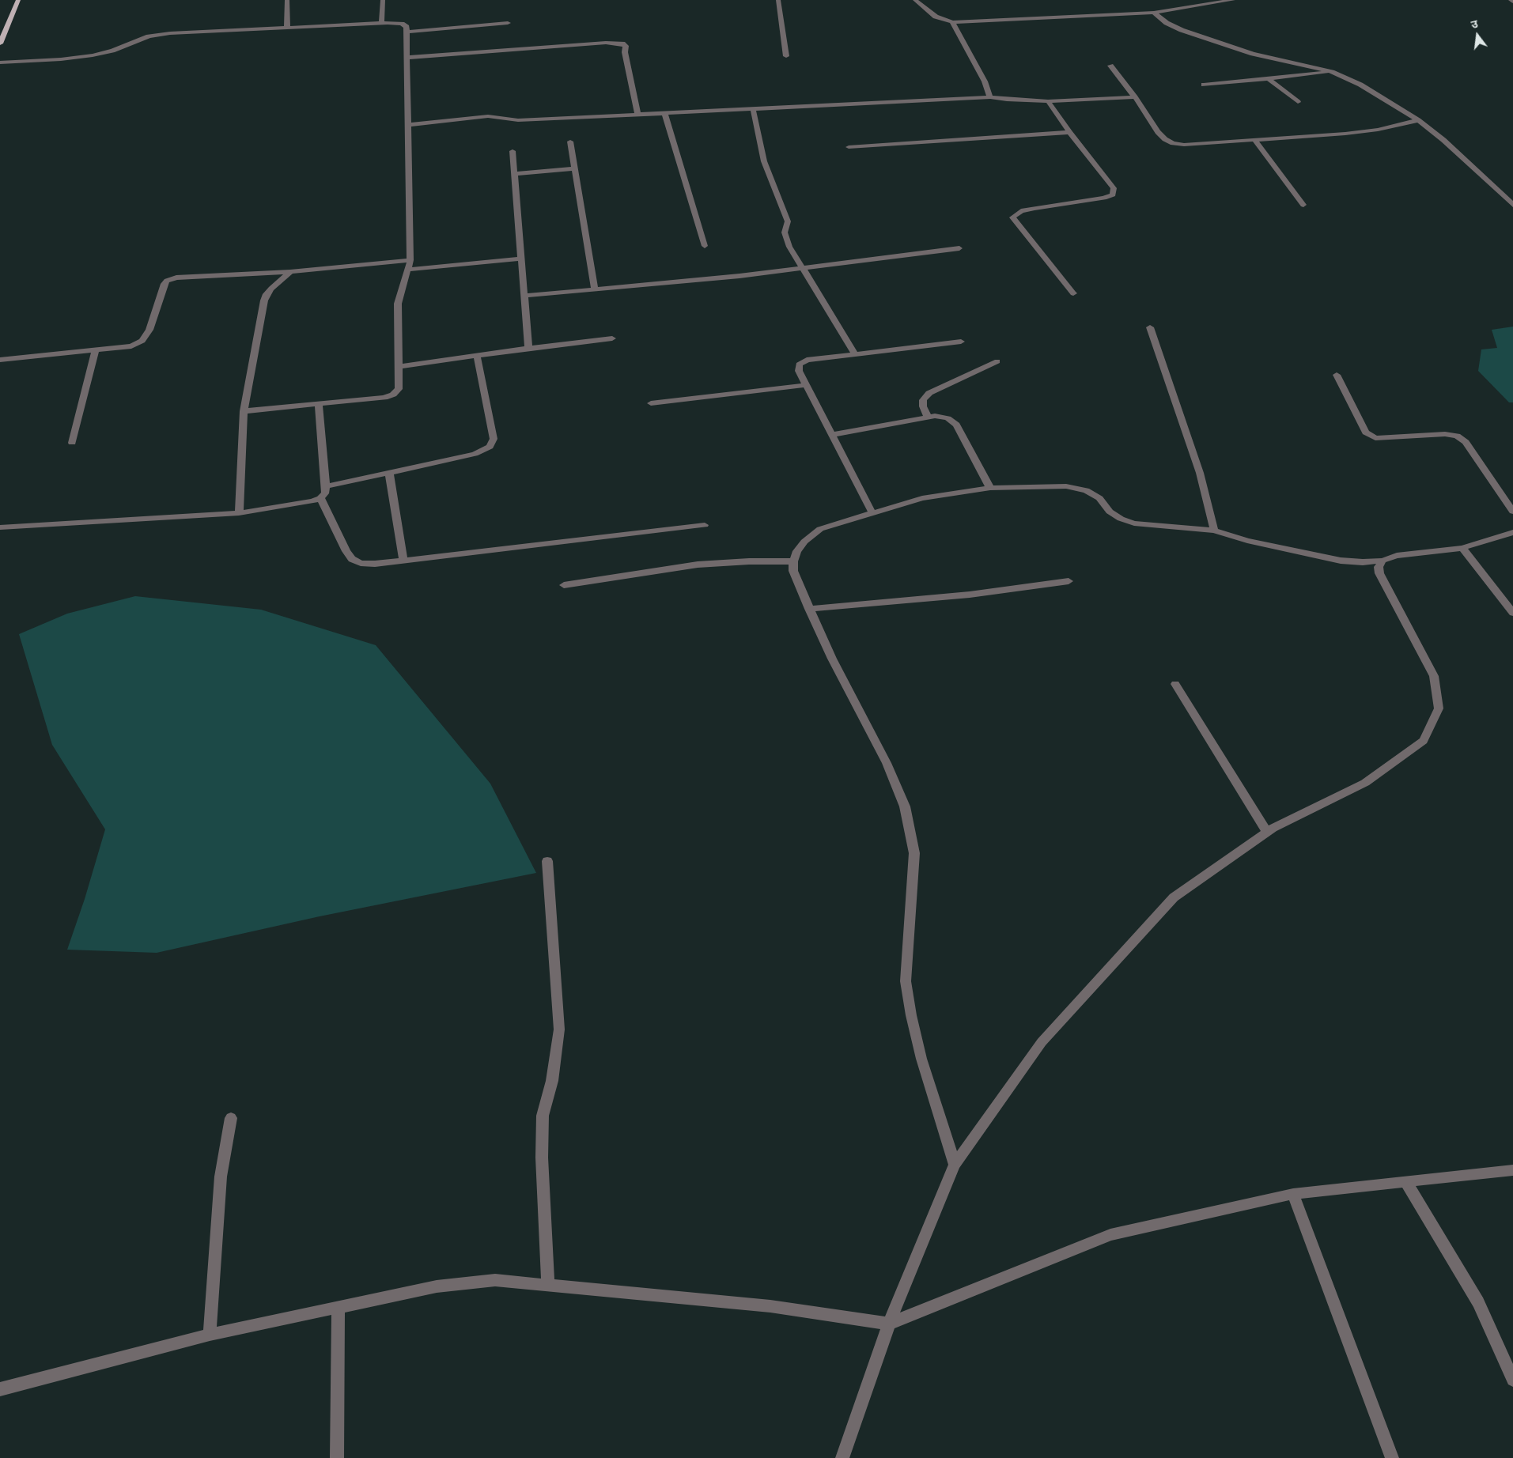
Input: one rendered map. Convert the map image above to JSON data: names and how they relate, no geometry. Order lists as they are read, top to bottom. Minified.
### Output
{"north":"top"}
